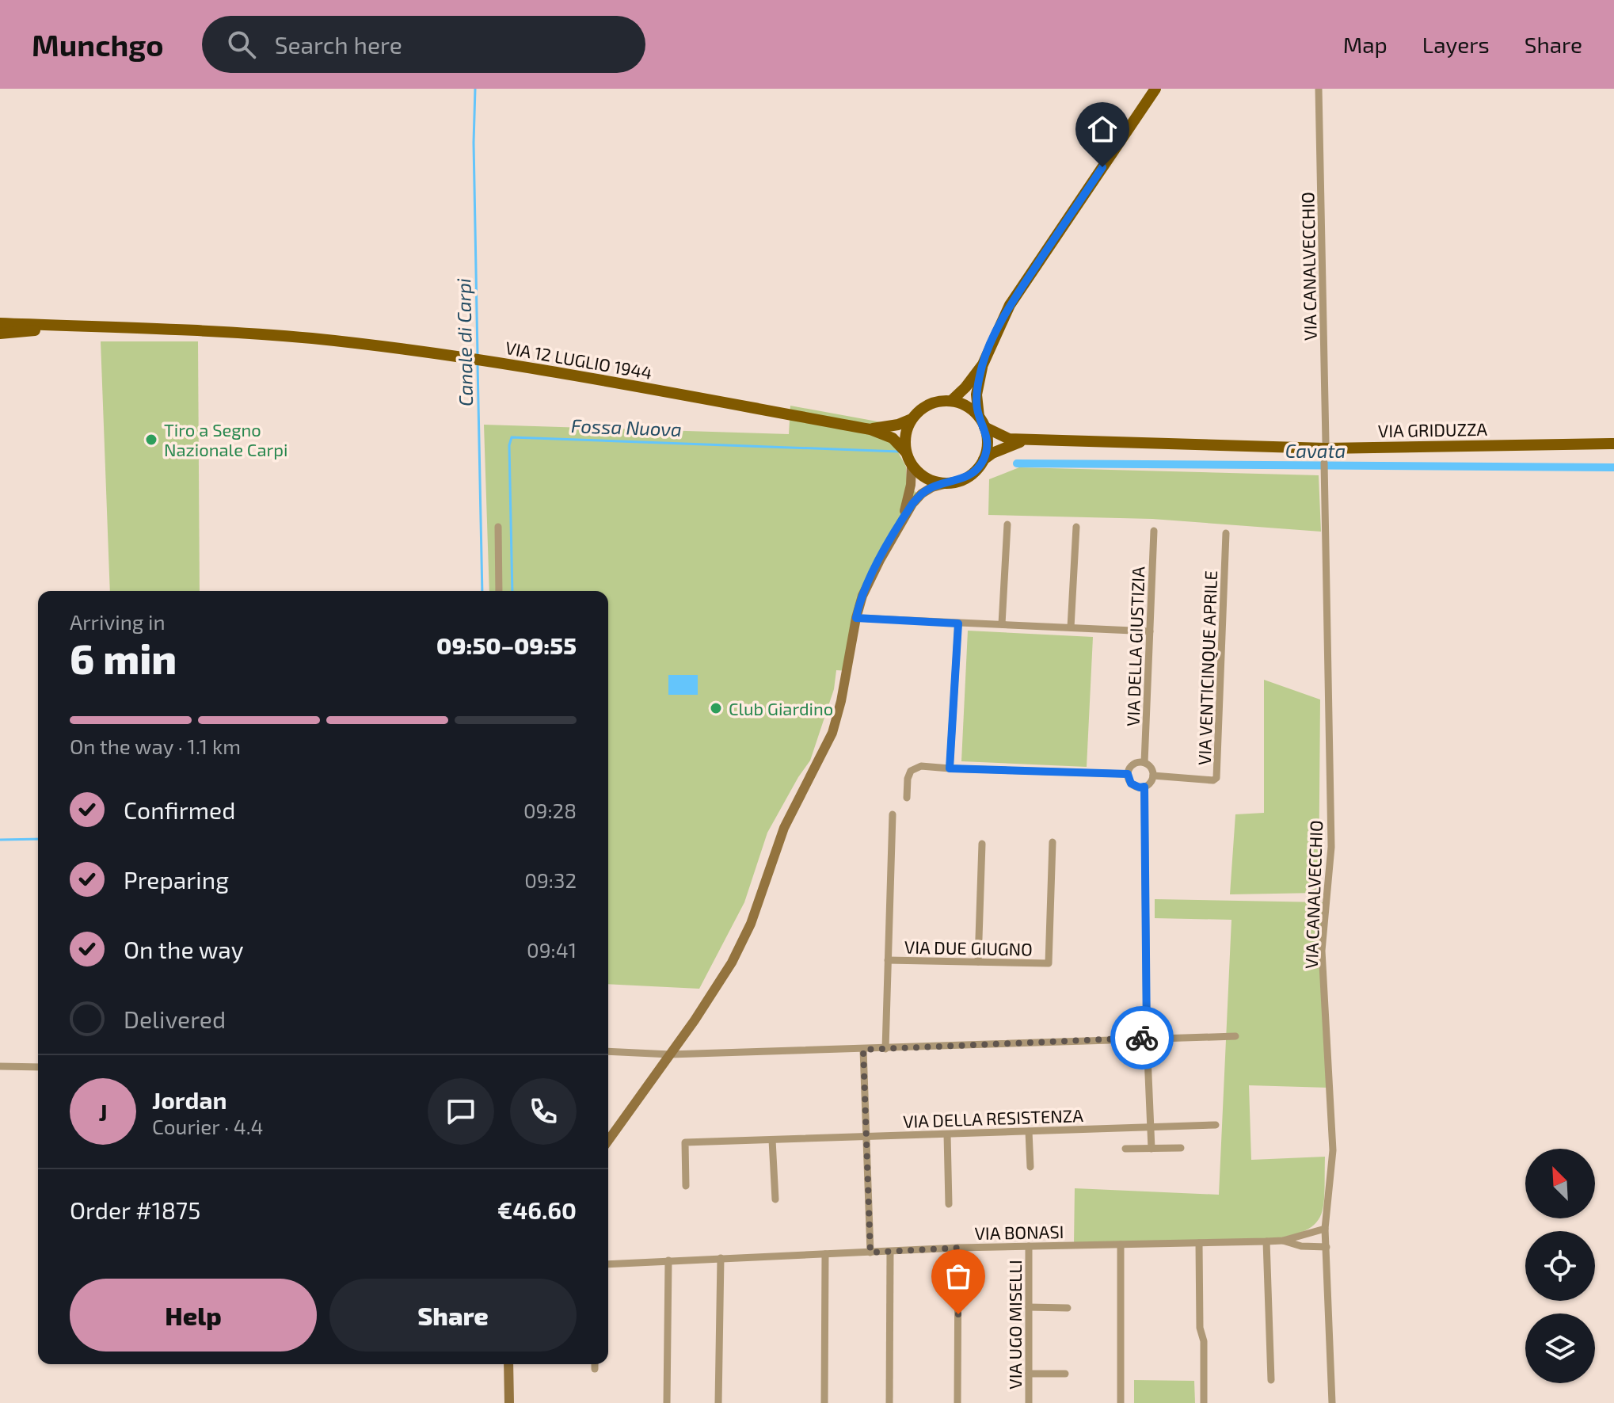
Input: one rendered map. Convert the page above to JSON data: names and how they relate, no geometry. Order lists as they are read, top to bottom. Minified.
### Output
{"streets":{"main road":["VIA 12 LUGLIO 1944","VIA GRIDUZZA"],"street":["VIA CANALVECCHIO","VIA DELLA GIUSTIZIA","VIA VENTICINQUE APRILE","VIA DUE GIUGNO","VIA DELLA RESISTENZA","VIA BONASI","VIA UGO MISELLI"]},"crossings":[["VIA CANALVECCHIO","VIA BONASI"],["VIA DELLA GIUSTIZIA","VIA VENTICINQUE APRILE"],["VIA BONASI","VIA UGO MISELLI"]],"water":["Canale di Carpi","Fossa Nuova","Cavata"],"places":["Tiro a Segno Nazionale Carpi","Club Giardino"],"north":"top left","page":{"header":"Munchgo","search":"Search here","nav":["Map","Layers","Share"],"heading":["6 min","Arriving in","09:50–09:55"],"panel":["Jordan","Courier · 4.4","Order #1875","€46.60"],"bar":"On the way · 1.1 km","list":[["Confirmed","09:28"],["Preparing","09:32"],["On the way","09:41"],"Delivered"],"round":"J","buttons":["Help","Share"]}}
